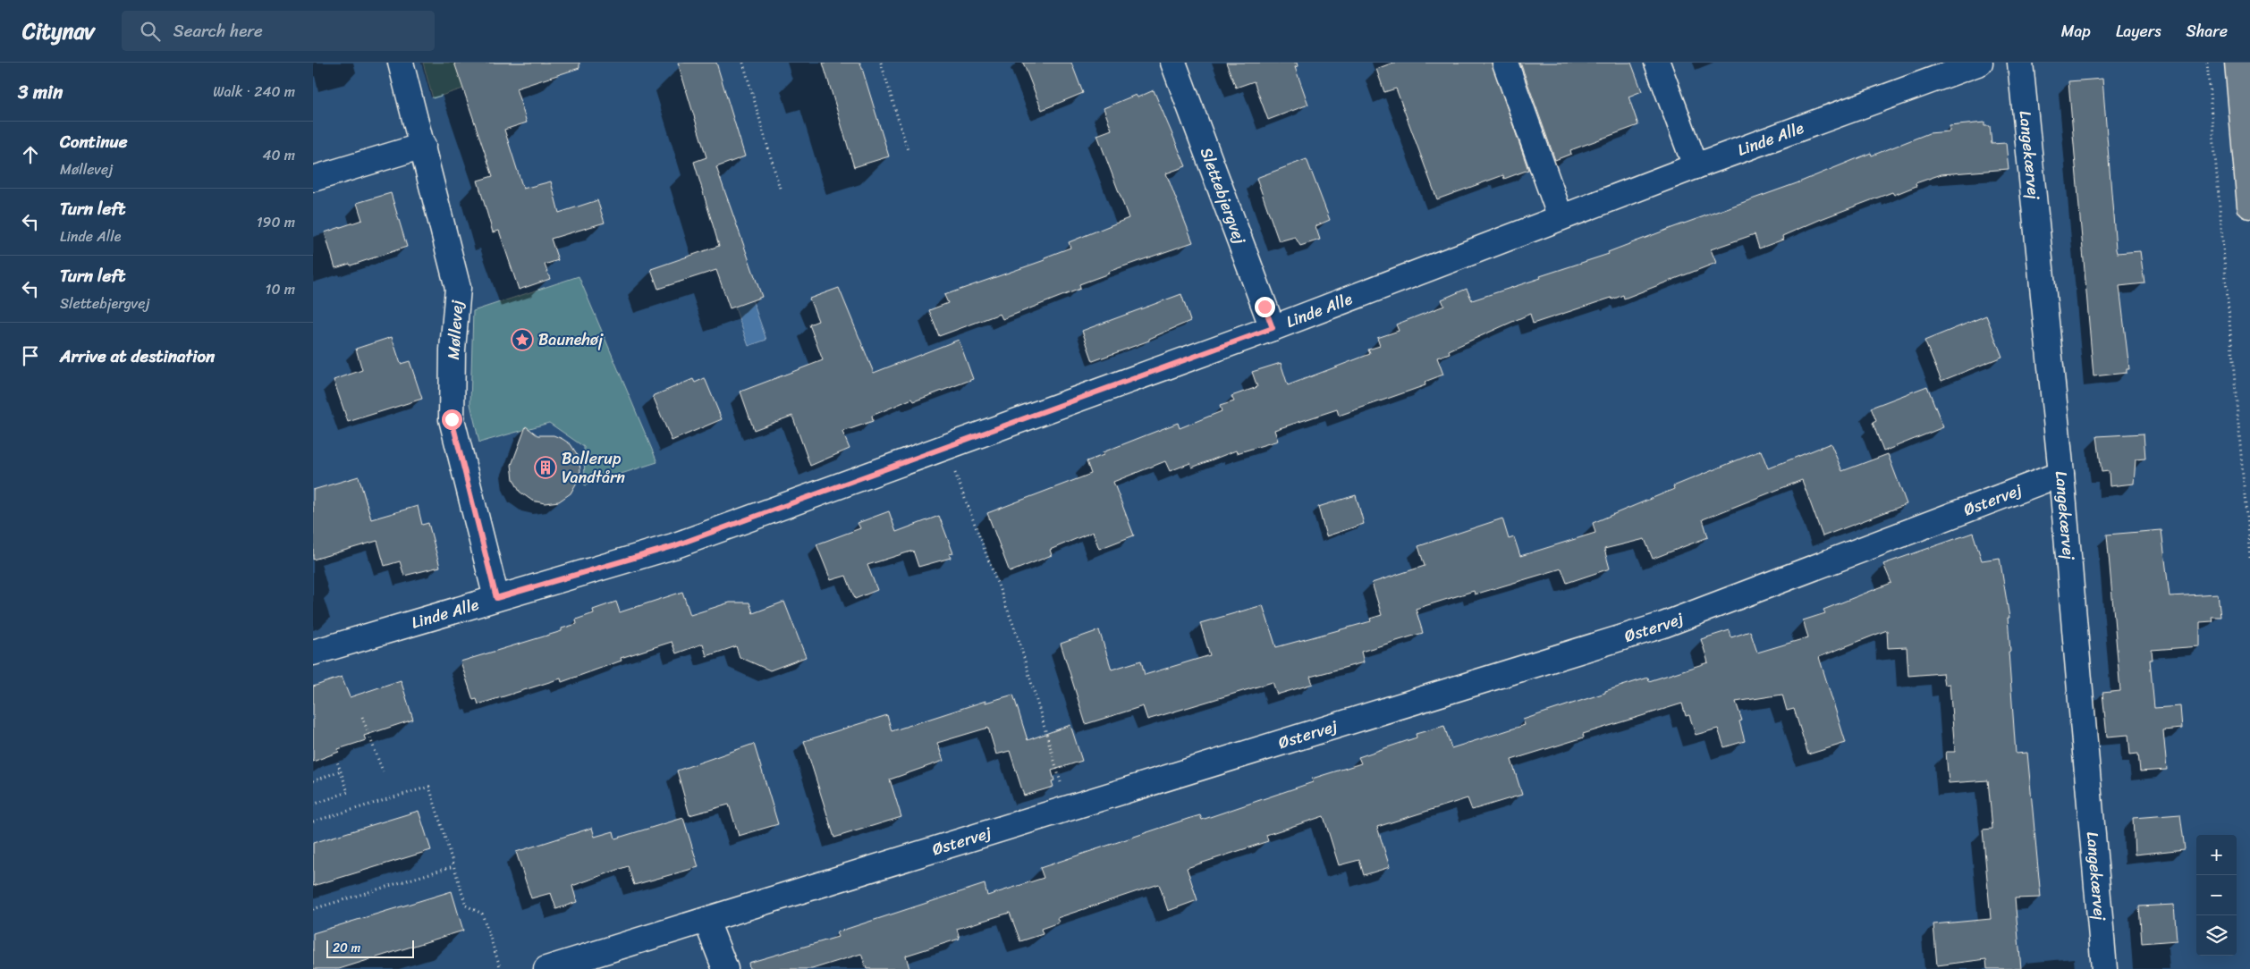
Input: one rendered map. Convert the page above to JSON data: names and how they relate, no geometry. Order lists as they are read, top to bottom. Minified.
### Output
{"streets":{"street":["Linde Alle","Langekærvej","Slettebjergvej","Møllevej","Østervej"]},"crossings":[["Linde Alle","Slettebjergvej"],["Linde Alle","Møllevej"],["Langekærvej","Østervej"]],"places":{"place":["Baunehøj"],"building":["Ballerup Vandtårn"]},"scale_bar":"20 m","page":{"header":"Citynav","search":"Search here","nav":["Map","Layers","Share"],"heading":["3 min","Walk · 240 m"],"list":[["Continue","Møllevej","40 m"],["Turn left","Linde Alle","190 m"],["Turn left","Slettebjergvej","10 m"],"Arrive at destination"],"map_buttons":["+","−"],"scale":"20 m"}}
